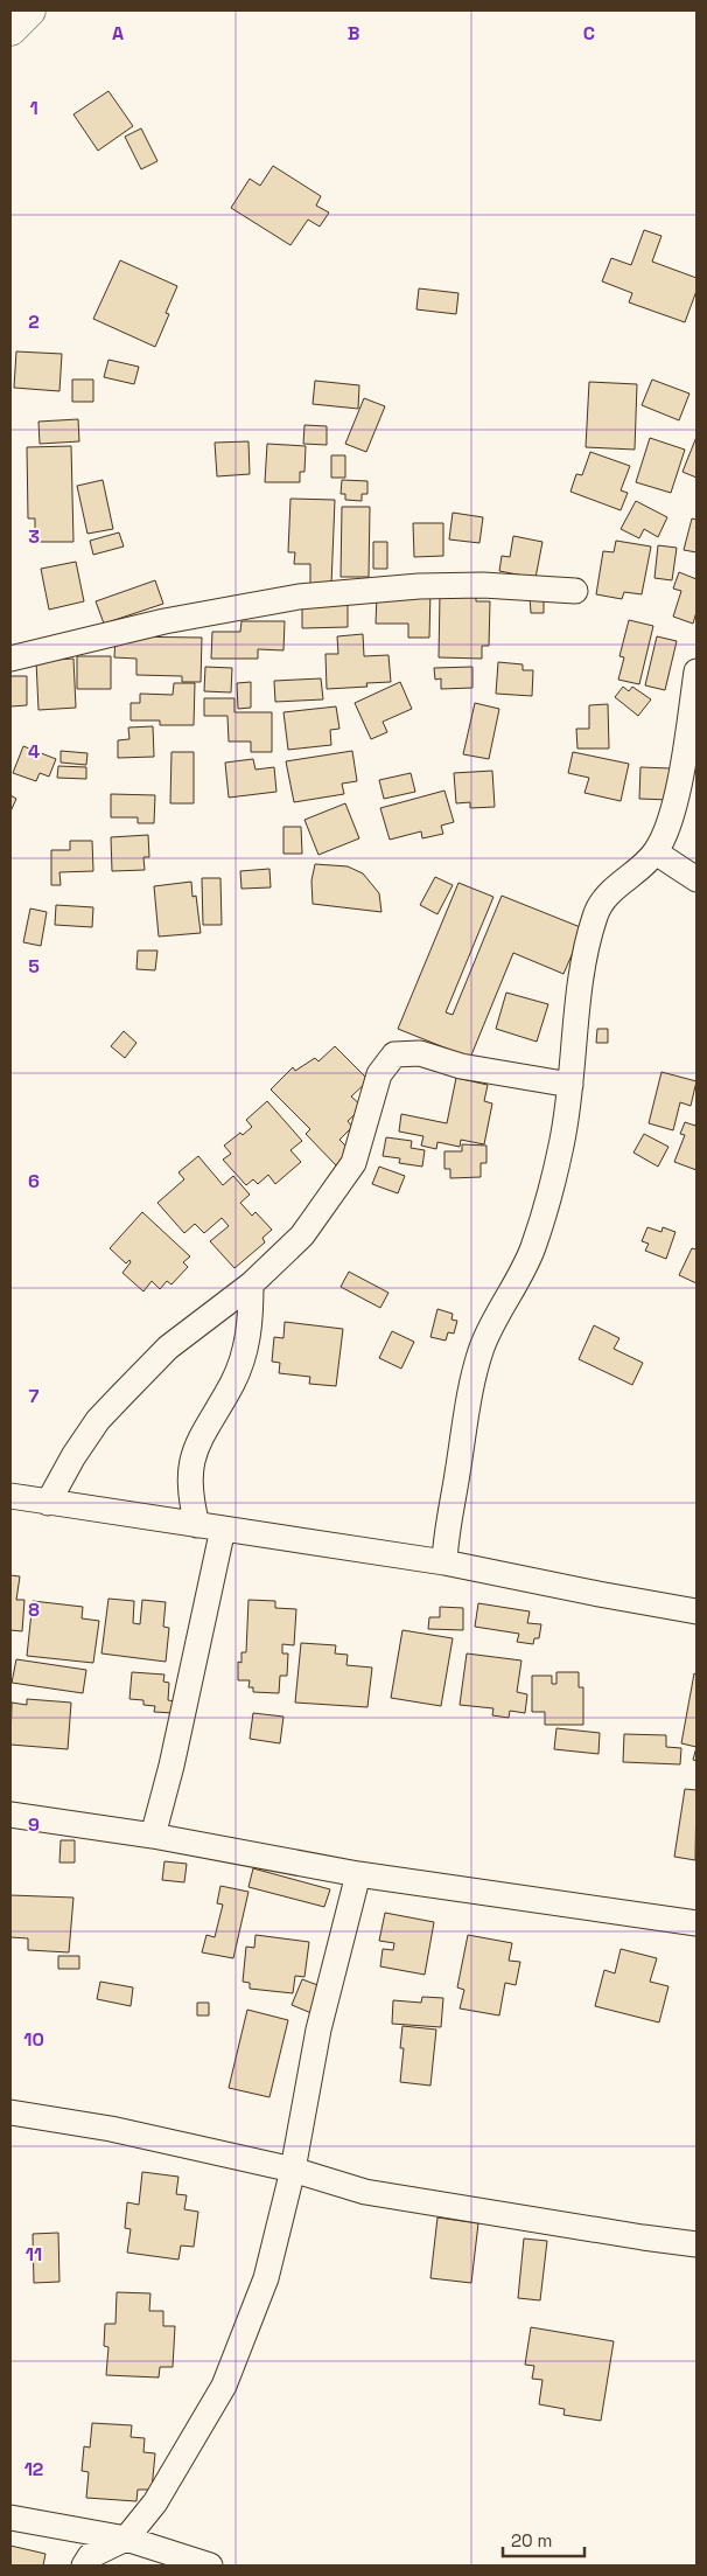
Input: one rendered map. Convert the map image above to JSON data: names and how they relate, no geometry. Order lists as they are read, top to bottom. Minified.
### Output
{"scale_bar":"20 m","grid":{"columns":["A","B","C"],"rows":["1","2","3","4","5","6","7","8","9","10","11","12"]}}
